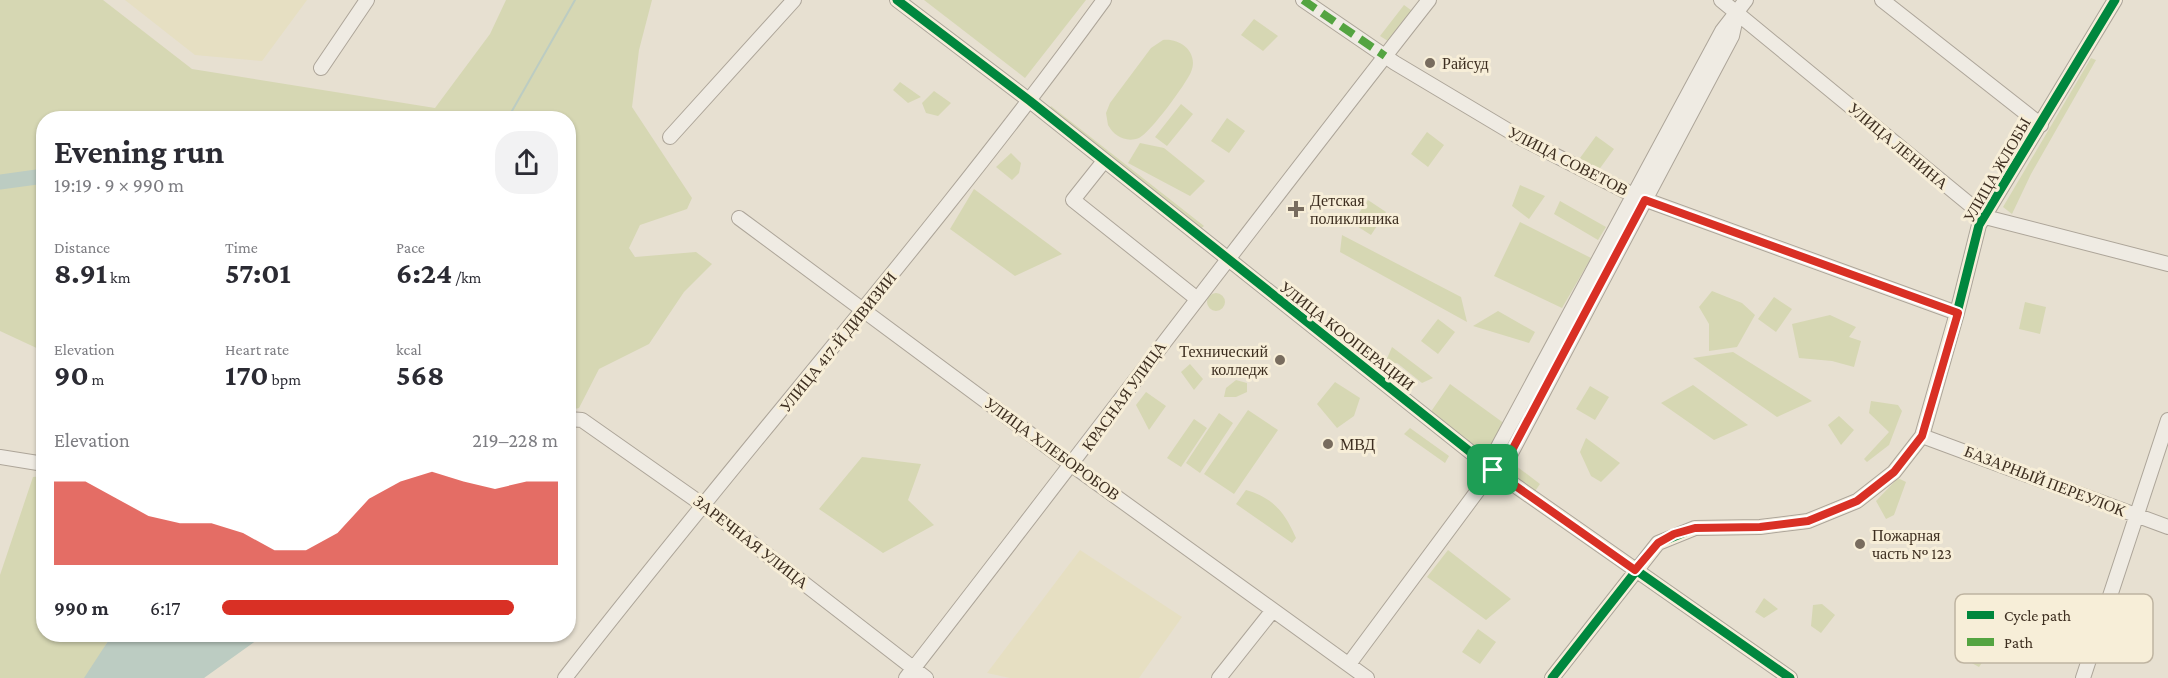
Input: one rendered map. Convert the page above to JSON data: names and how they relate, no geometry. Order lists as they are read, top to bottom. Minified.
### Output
{"streets":{"street":["УЛИЦА ЛЕНИНА","УЛИЦА СОВЕТОВ","УЛИЦА ЖЛОБЫ","УЛИЦА КООПЕРАЦИИ","УЛИЦА 417-Й ДИВИЗИИ","КРАСНАЯ УЛИЦА","УЛИЦА ХЛЕБОРОБОВ","БАЗАРНЫЙ ПЕРЕУЛОК","ЗАРЕЧНАЯ УЛИЦА"]},"crossings":[["УЛИЦА ЛЕНИНА","УЛИЦА ЖЛОБЫ"],["УЛИЦА СОВЕТОВ","УЛИЦА ЖЛОБЫ"],["УЛИЦА СОВЕТОВ","КРАСНАЯ УЛИЦА"],["УЛИЦА ЖЛОБЫ","УЛИЦА КООПЕРАЦИИ"],["УЛИЦА ЖЛОБЫ","БАЗАРНЫЙ ПЕРЕУЛОК"],["УЛИЦА КООПЕРАЦИИ","УЛИЦА 417-Й ДИВИЗИИ"],["УЛИЦА КООПЕРАЦИИ","КРАСНАЯ УЛИЦА"],["УЛИЦА 417-Й ДИВИЗИИ","УЛИЦА ХЛЕБОРОБОВ"],["УЛИЦА 417-Й ДИВИЗИИ","ЗАРЕЧНАЯ УЛИЦА"],["КРАСНАЯ УЛИЦА","УЛИЦА ХЛЕБОРОБОВ"],["КРАСНАЯ УЛИЦА","ЗАРЕЧНАЯ УЛИЦА"]],"places":{"other":["Райсуд","Технический колледж","МВД","Пожарная часть № 123"],"health":["Детская поликлиника"]},"legend":["Cycle path","Path"],"page":{"heading":["Evening run","19:19 · 9 × 990 m"],"stats":[["Distance","8.91 km"],["Time","57:01"],["Pace","6:24 /km"],["Elevation","90 m"],["Heart rate","170 bpm"],["kcal","568"]],"chart":["Elevation","219–228 m"],"list":[{"name":"990 m","note":"6:17"}]}}
